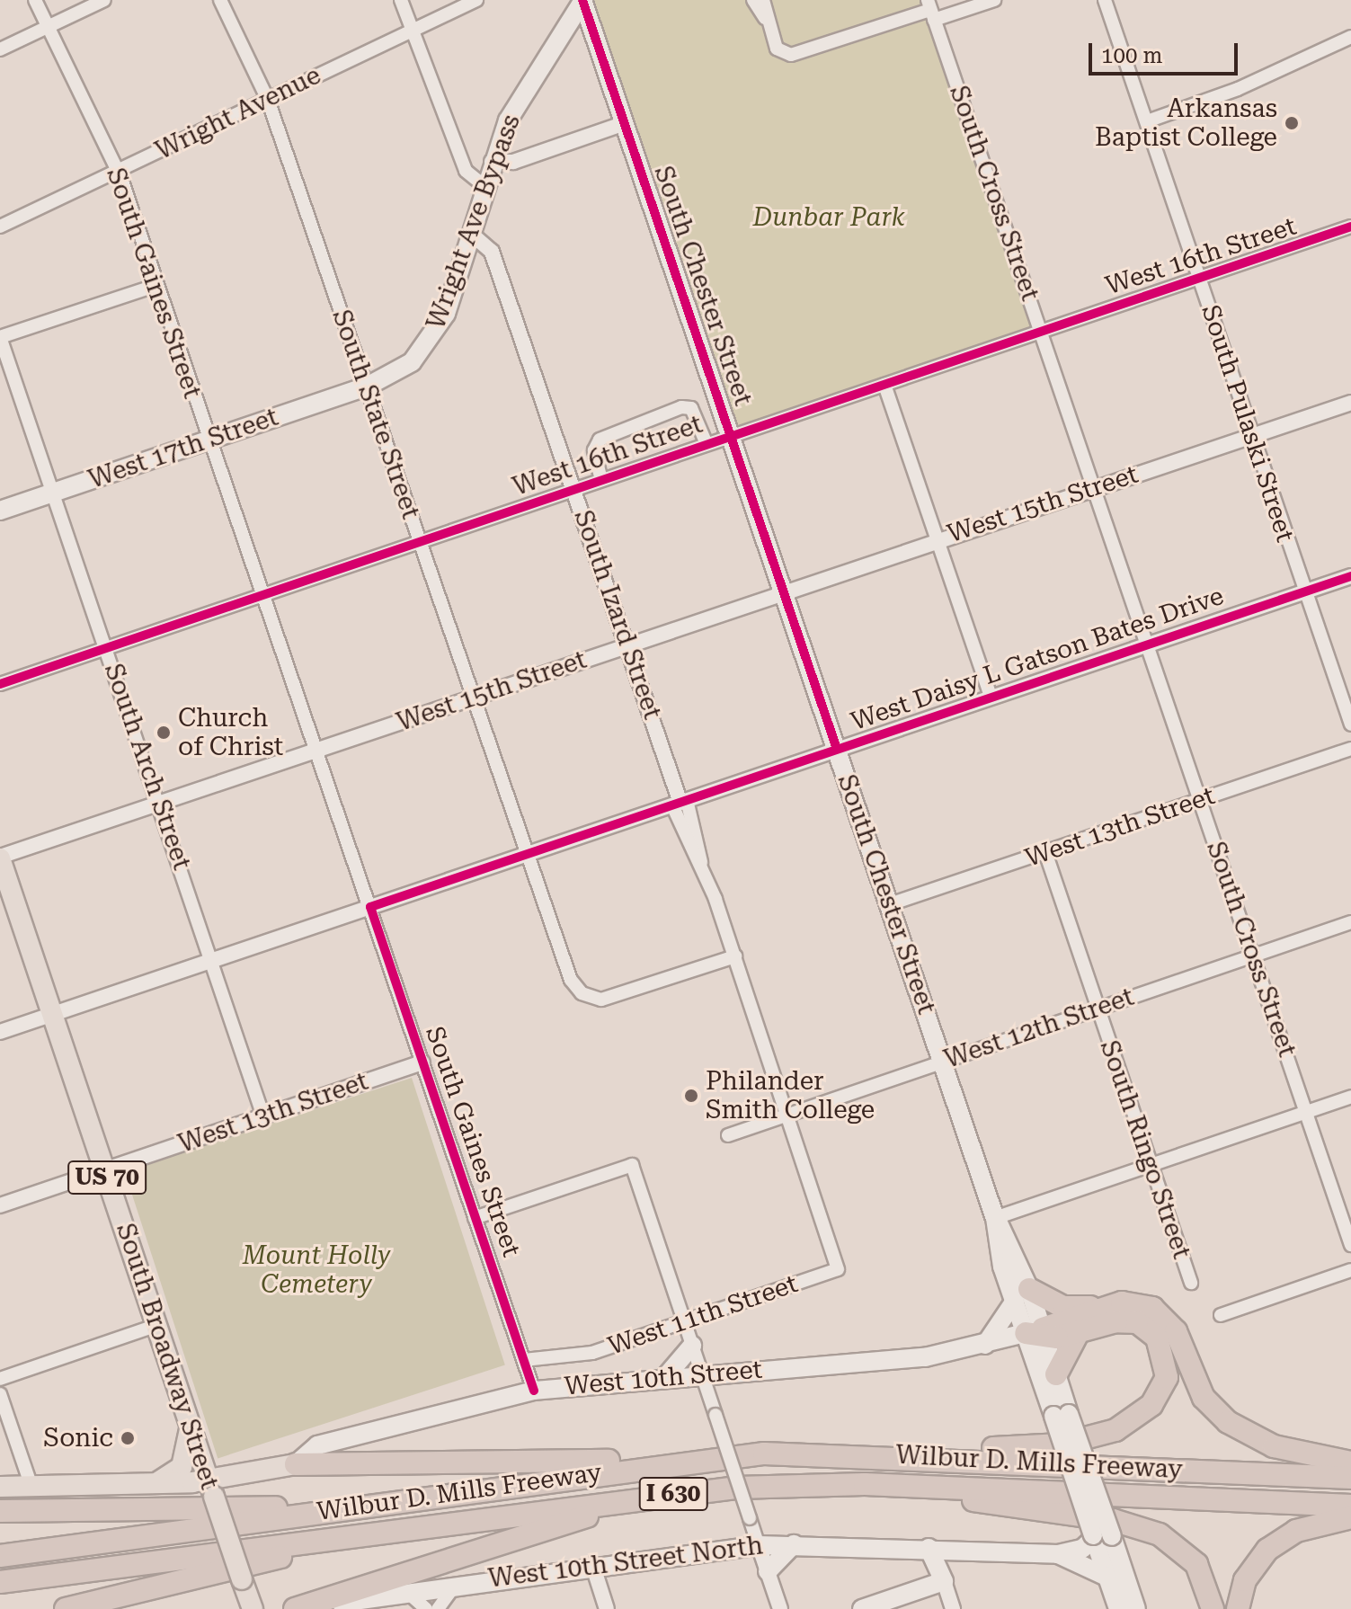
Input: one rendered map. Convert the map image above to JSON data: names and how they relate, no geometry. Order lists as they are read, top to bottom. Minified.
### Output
{"streets":{"highway":["Wilbur D. Mills Freeway","I 630"],"main road":["Wright Ave Bypass","South Chester Street","West 17th Street","US 70","South Broadway Street","West 10th Street","West 10th Street North"],"street":["Wright Avenue","South Cross Street","West 16th Street","South Gaines Street","South State Street","South Pulaski Street","West 15th Street","South Izard Street","West Daisy L Gatson Bates Drive","South Arch Street","West 13th Street","West 12th Street","South Ringo Street","West 11th Street"]},"crossings":[["Wright Avenue","South Gaines Street"],["Wright Avenue","South State Street"],["South Cross Street","West 16th Street"],["South Cross Street","West 15th Street"],["South Cross Street","West Daisy L Gatson Bates Drive"],["South Cross Street","West 13th Street"],["South Cross Street","West 12th Street"],["Wright Ave Bypass","South Chester Street"],["Wright Ave Bypass","South State Street"],["Wright Ave Bypass","West 17th Street"],["Wright Ave Bypass","South Izard Street"],["West 16th Street","South Gaines Street"],["West 16th Street","South Chester Street"],["West 16th Street","South State Street"],["West 16th Street","South Pulaski Street"],["West 16th Street","South Izard Street"],["West 16th Street","South Arch Street"],["South Gaines Street","West 17th Street"],["South Gaines Street","West 15th Street"],["South Gaines Street","West Daisy L Gatson Bates Drive"],["South Gaines Street","West 13th Street"],["South Gaines Street","West 11th Street"],["South Gaines Street","West 10th Street"],["South Chester Street","West 15th Street"],["South Chester Street","West Daisy L Gatson Bates Drive"],["South Chester Street","West 13th Street"],["South Chester Street","West 12th Street"],["South Chester Street","West 10th Street"],["South State Street","West 17th Street"],["South State Street","West 15th Street"],["South State Street","South Izard Street"],["South State Street","West Daisy L Gatson Bates Drive"],["South Pulaski Street","West 15th Street"],["South Pulaski Street","West Daisy L Gatson Bates Drive"],["West 17th Street","South Arch Street"],["West 15th Street","South Izard Street"],["West 15th Street","South Arch Street"],["West 15th Street","South Broadway Street"],["South Izard Street","West Daisy L Gatson Bates Drive"],["South Izard Street","West 12th Street"],["South Izard Street","West 11th Street"],["West Daisy L Gatson Bates Drive","South Arch Street"],["West Daisy L Gatson Bates Drive","South Broadway Street"],["South Arch Street","West 13th Street"],["West 13th Street","South Ringo Street"],["West 13th Street","South Broadway Street"],["West 12th Street","South Ringo Street"]],"parks":["Dunbar Park","Mount Holly Cemetery"],"places":["Arkansas Baptist College","Church of Christ","Philander Smith College","Sonic"],"scale_bar":"100 m"}
